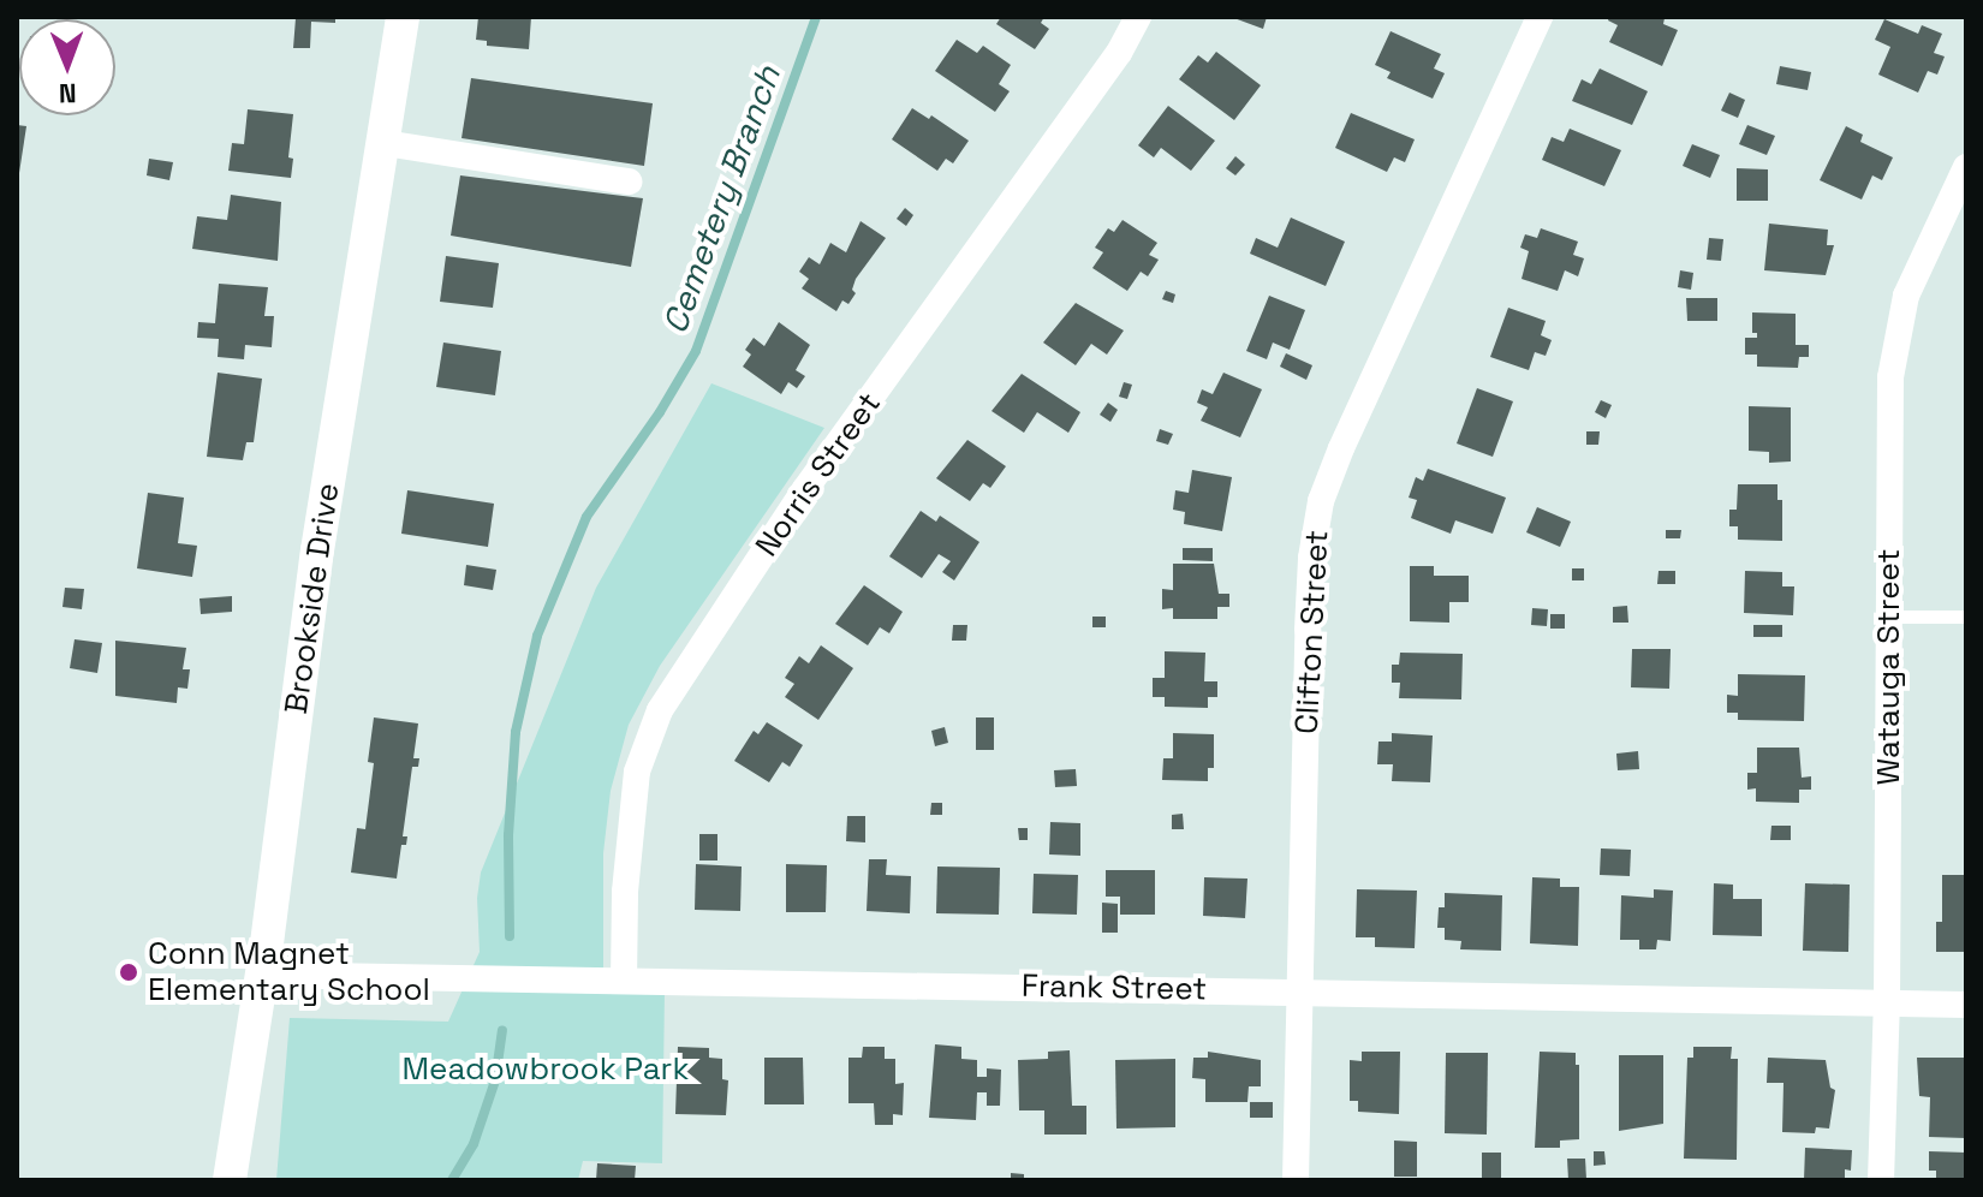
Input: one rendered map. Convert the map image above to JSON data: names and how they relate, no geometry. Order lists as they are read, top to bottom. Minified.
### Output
{"streets":{"street":["Norris Street","Brookside Drive","Clifton Street","Watauga Street","Frank Street"]},"crossings":[["Norris Street","Frank Street"],["Brookside Drive","Frank Street"],["Clifton Street","Frank Street"],["Watauga Street","Frank Street"]],"water":["Cemetery Branch"],"parks":["Meadowbrook Park"],"places":["Conn Magnet Elementary School"],"north":"bottom"}
